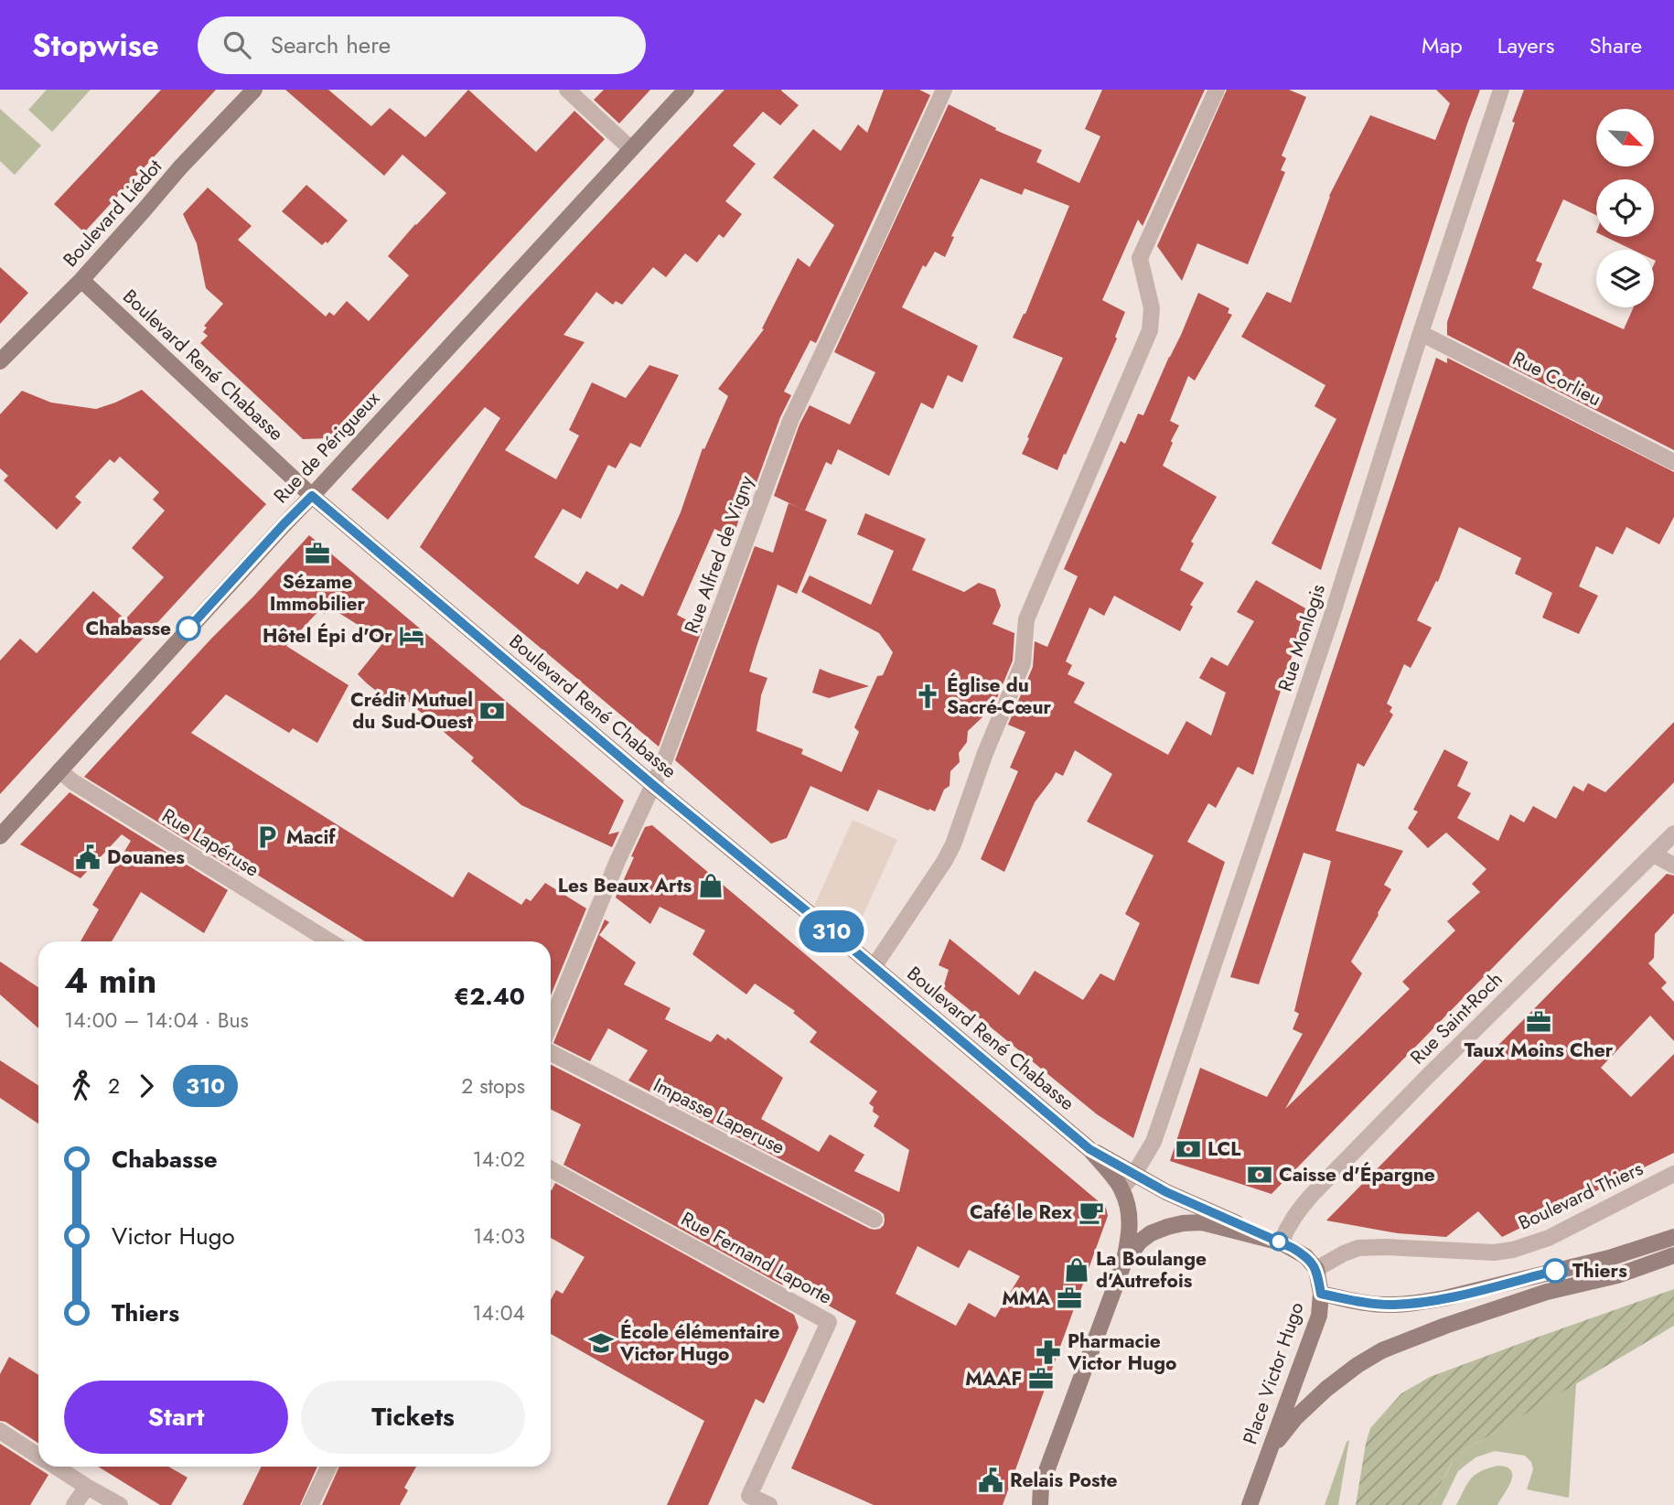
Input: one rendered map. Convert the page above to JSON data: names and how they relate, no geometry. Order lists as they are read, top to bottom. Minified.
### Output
{"streets":{"main road":["Boulevard Liédot","Boulevard René Chabasse","Rue de Périgueux","Place Victor Hugo"],"street":["Rue Corlieu","Rue Alfred de Vigny","Rue Monlogis","Rue Lapéruse","Rue Saint-Roch","Impasse Laperuse","Boulevard Thiers","Rue Fernand Laporte"]},"crossings":[["Boulevard Liédot","Boulevard René Chabasse"],["Boulevard René Chabasse","Rue de Périgueux"],["Boulevard René Chabasse","Rue Alfred de Vigny"],["Boulevard René Chabasse","Rue Monlogis"],["Boulevard René Chabasse","Rue Saint-Roch"],["Rue Corlieu","Rue Monlogis"],["Rue de Périgueux","Rue Lapéruse"],["Boulevard Thiers","Place Victor Hugo"]],"places":{"office":["Sézame Immobilier","Taux Moins Cher","MMA","MAAF"],"other":["Chabasse","Thiers"],"hotel":["Hôtel Épi d'Or"],"church":["Église du Sacré-Cœur"],"bank":["Crédit Mutuel du Sud-Ouest","LCL","Caisse d'Épargne"],"parking":["Macif"],"public building":["Douanes","Relais Poste"],"shop":["Les Beaux Arts","La Boulange d'Autrefois"],"cafe":["Café le Rex"],"school or university":["École élémentaire Victor Hugo"],"pharmacy":["Pharmacie Victor Hugo"]},"lines":["bus line 310"],"north":"bottom right","page":{"header":"Stopwise","search":"Search here","nav":["Map","Layers","Share"],"on_map":"310","heading":["4 min","14:00 – 14:04 · Bus","€2.40"],"legs":["2","310","2 stops"],"list":[{"name":"Chabasse","value":"14:02"},{"name":"Victor Hugo","value":"14:03"},{"name":"Thiers","value":"14:04"}],"buttons":["Start","Tickets"]}}
